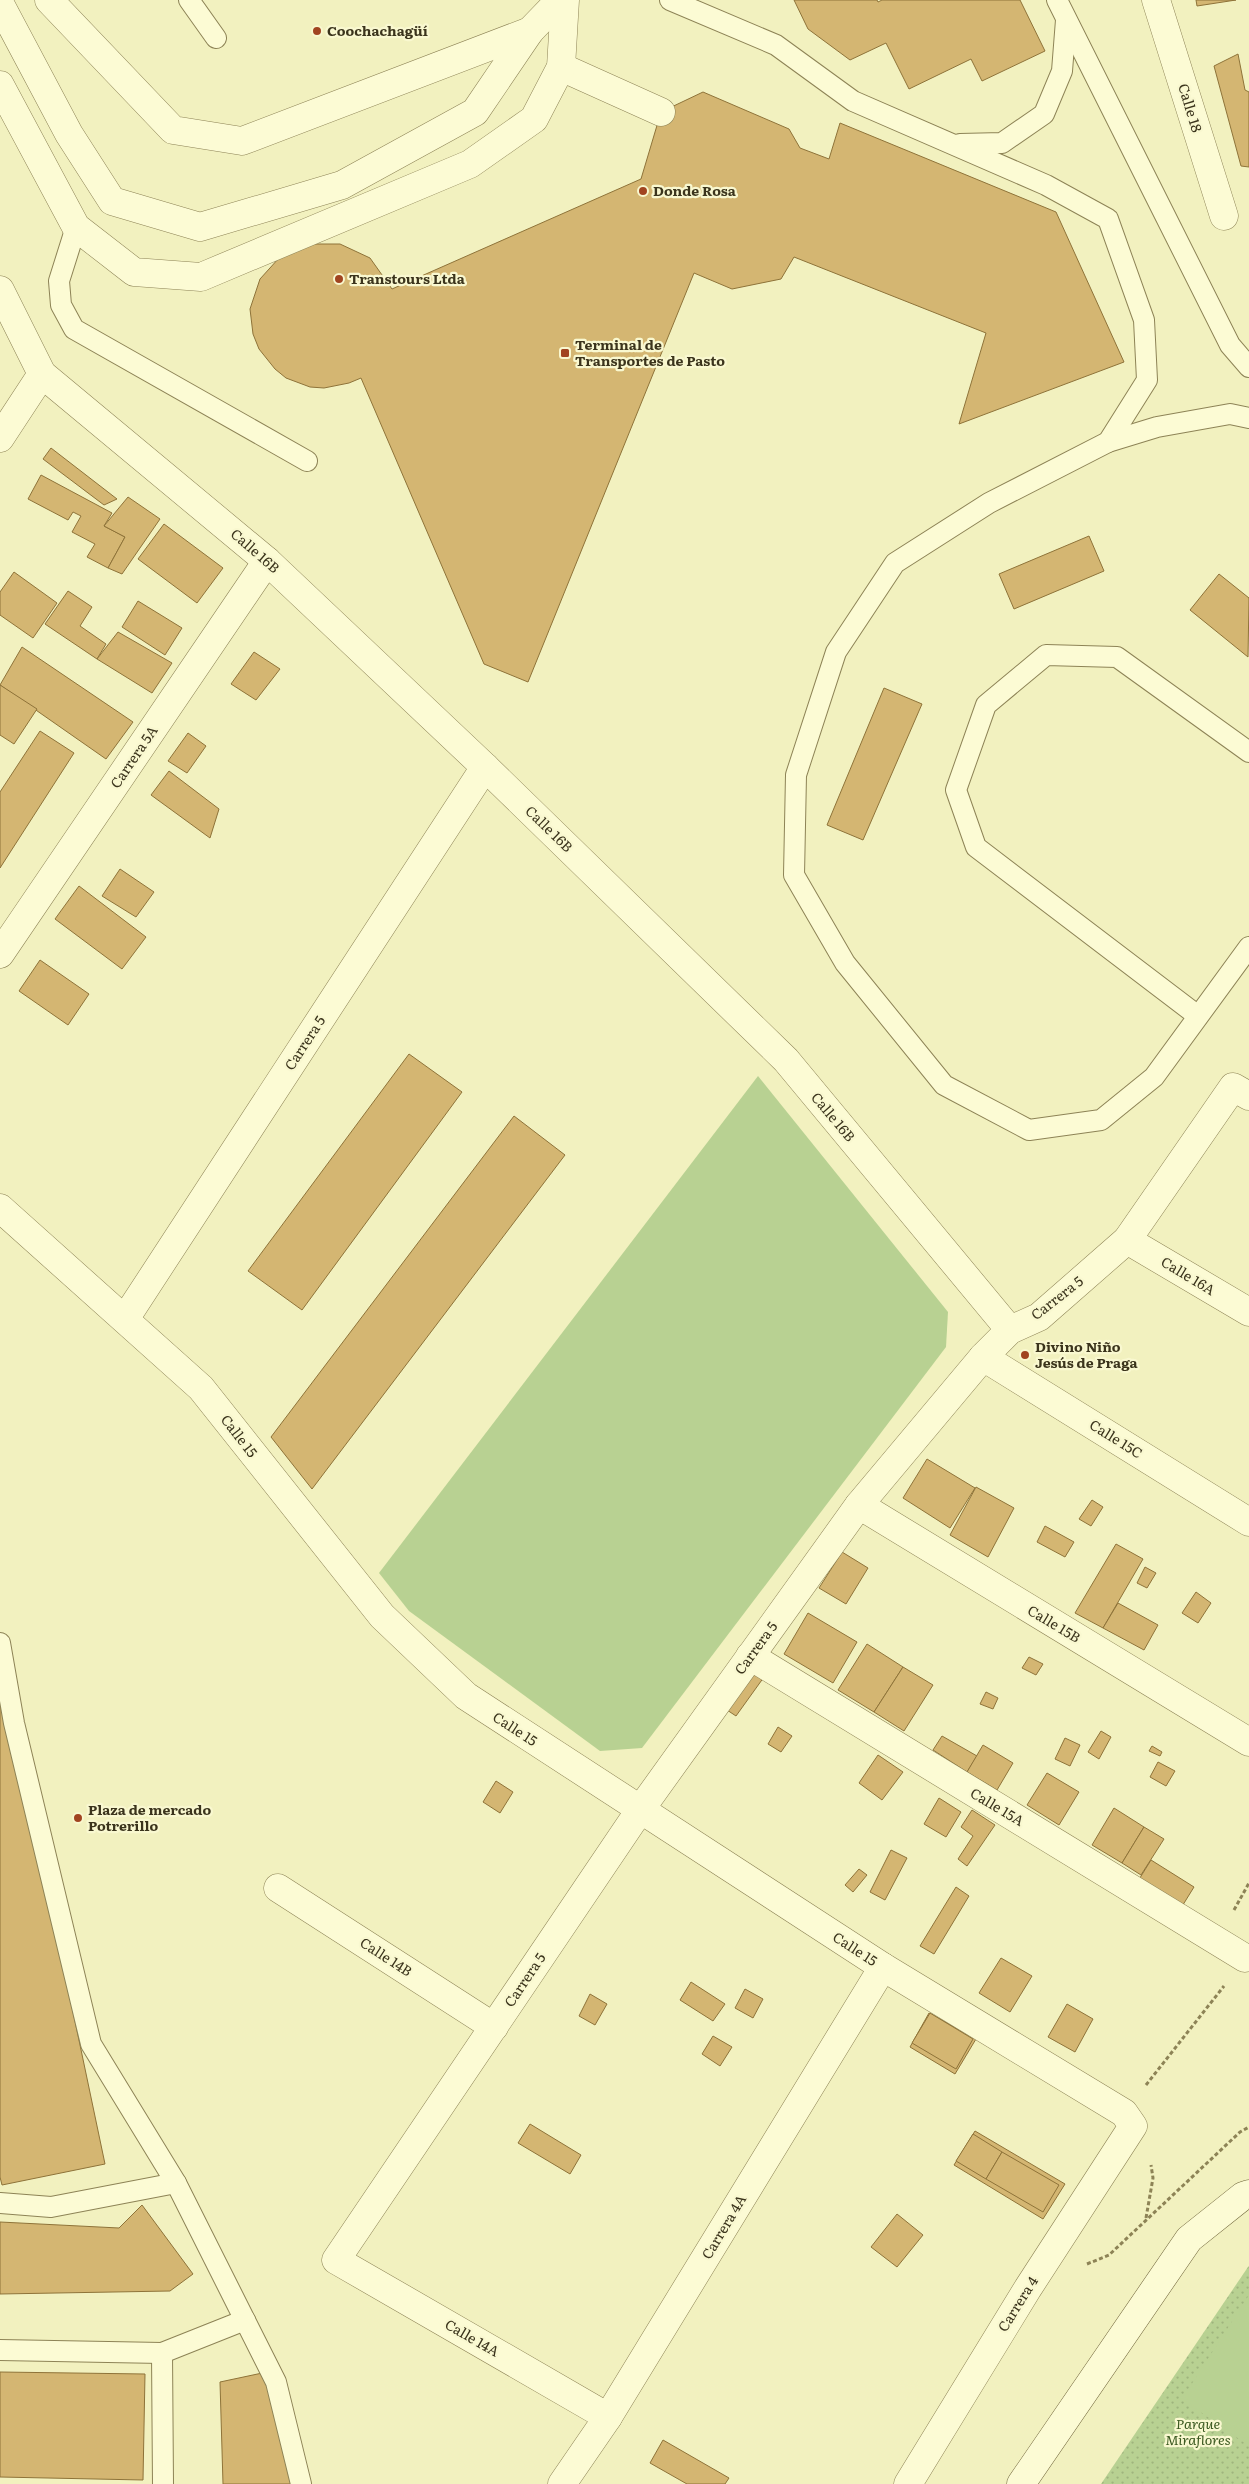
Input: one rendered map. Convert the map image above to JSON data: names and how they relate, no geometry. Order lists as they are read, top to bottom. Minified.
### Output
{"streets":{"street":["Calle 18","Calle 16B","Carrera 5A","Carrera 5","Calle 16A","Calle 15","Calle 15C","Calle 15B","Calle 15A","Calle 14B","Carrera 4A","Carrera 4","Calle 14A"]},"crossings":[["Calle 16B","Carrera 5A"],["Calle 16B","Carrera 5"],["Carrera 5","Calle 16A"],["Carrera 5","Calle 15"],["Carrera 5","Calle 15C"],["Carrera 5","Calle 15B"],["Carrera 5","Calle 15A"],["Carrera 5","Calle 14B"],["Carrera 5","Calle 14A"],["Calle 15","Carrera 4A"],["Calle 15","Carrera 4"],["Carrera 4A","Calle 14A"]],"parks":["Parque Miraflores"],"places":{"other":["Coochachagüí","Donde Rosa","Transtours Ltda","Divino Niño Jesús de Praga","Plaza de mercado Potrerillo"],"transit":["Terminal de Transportes de Pasto"]}}
